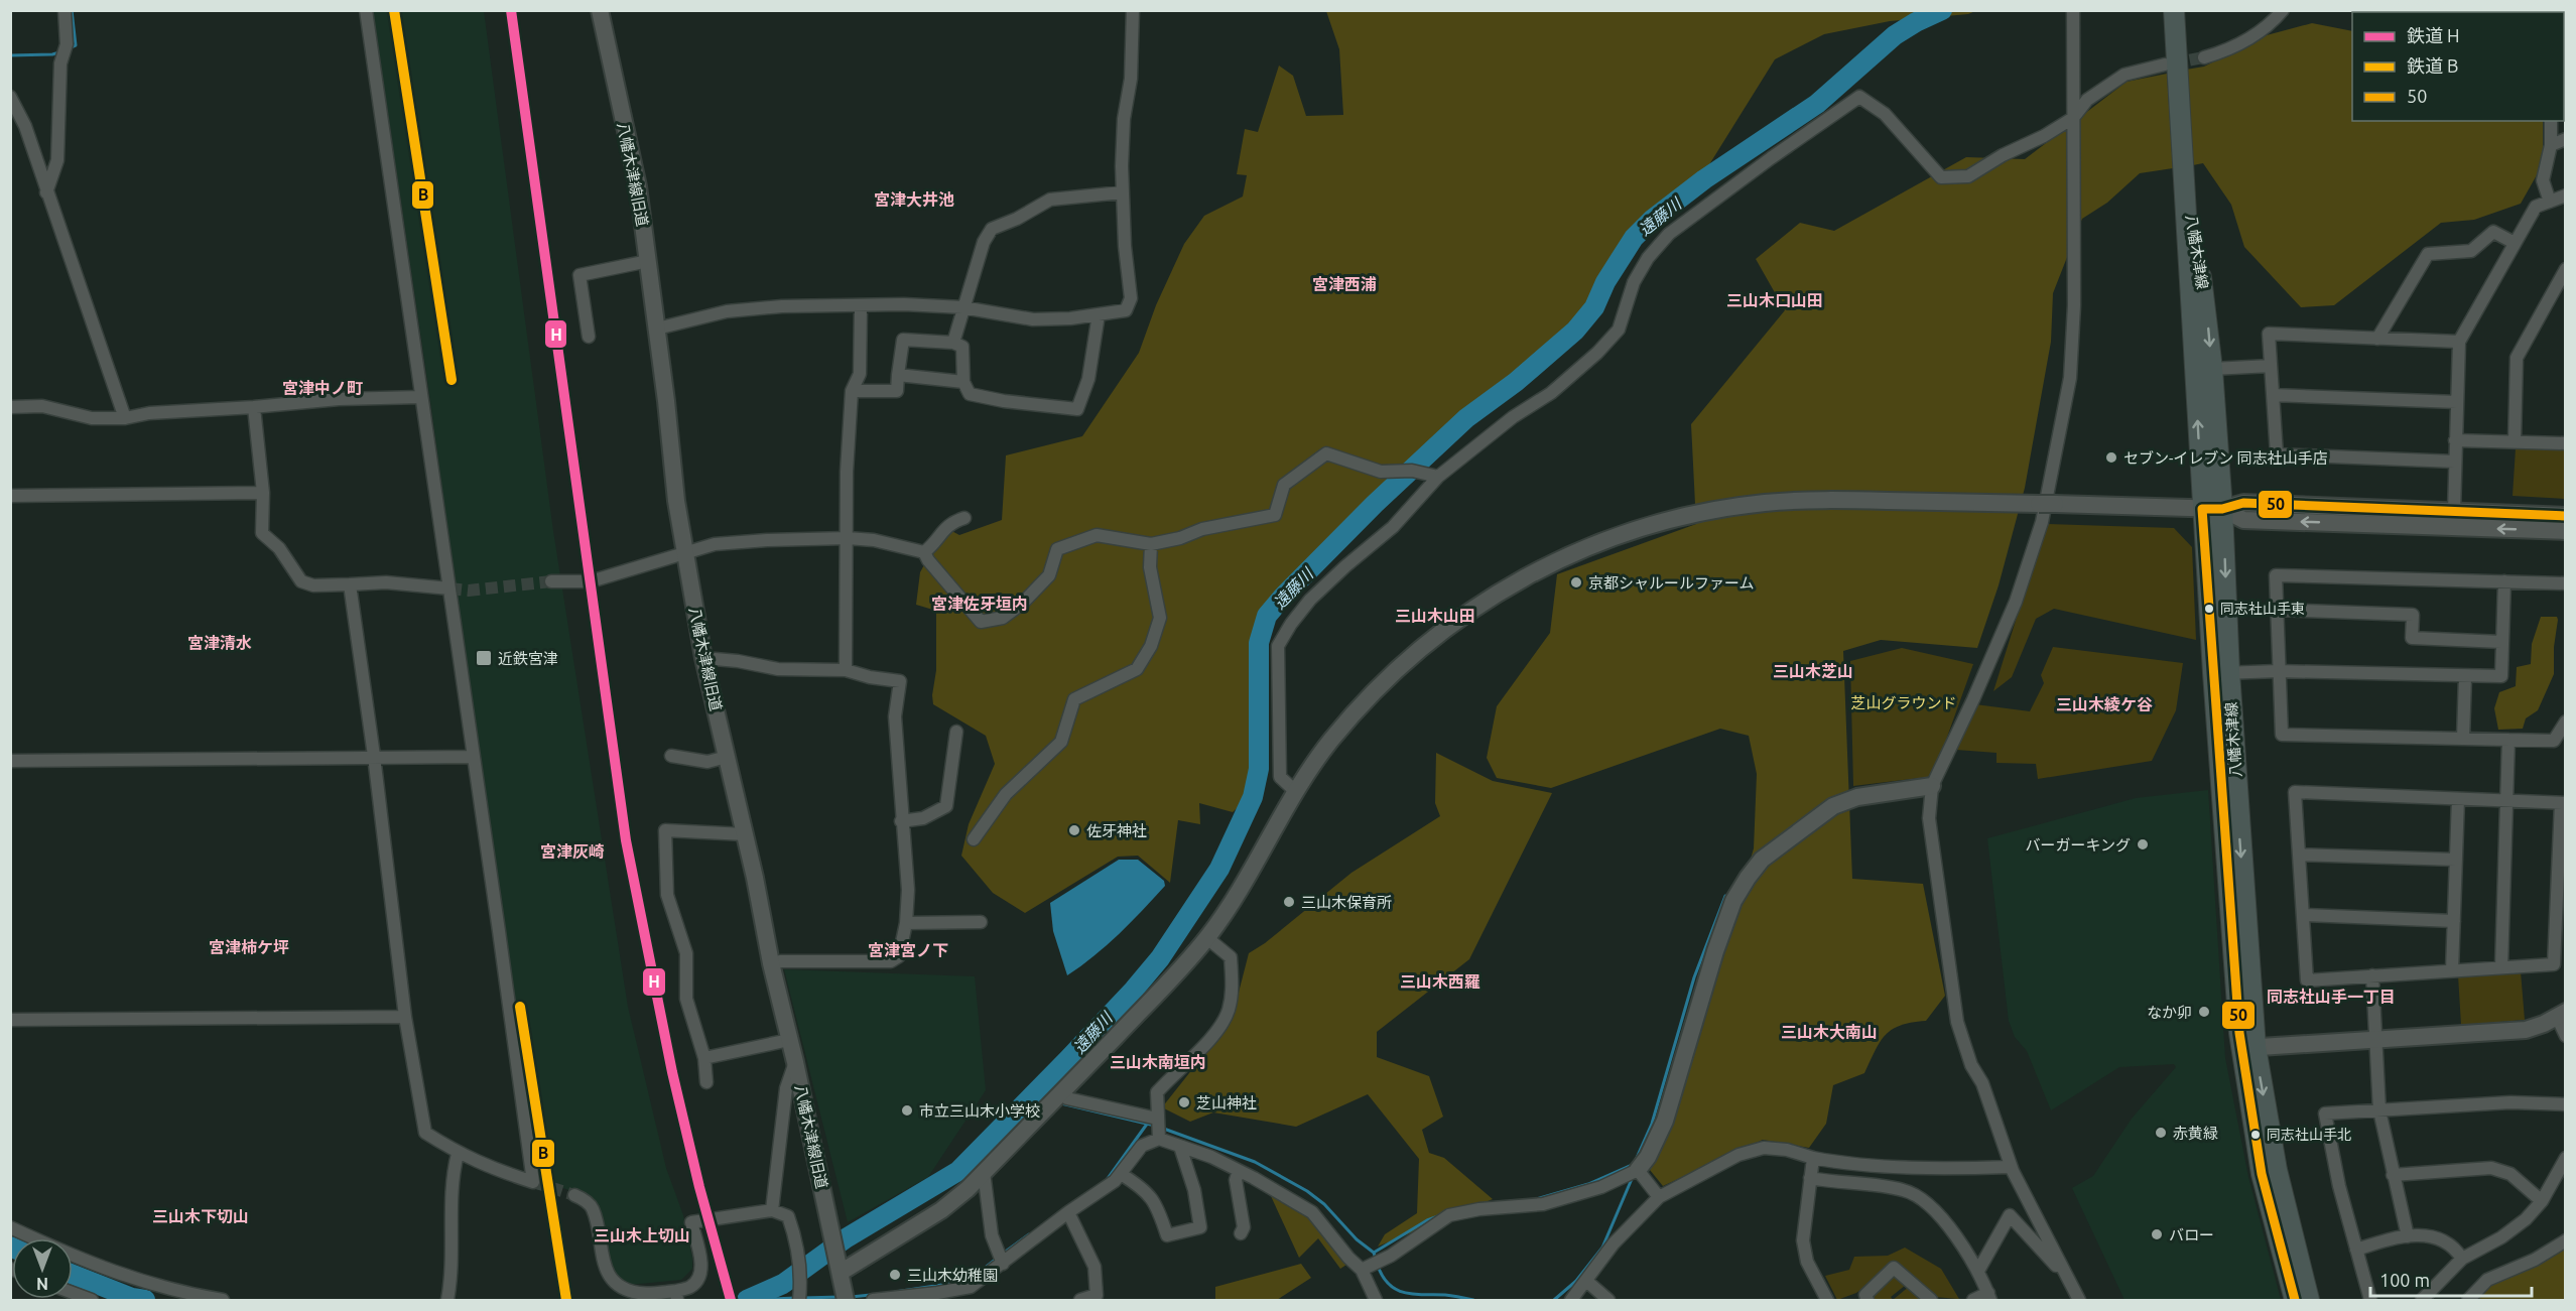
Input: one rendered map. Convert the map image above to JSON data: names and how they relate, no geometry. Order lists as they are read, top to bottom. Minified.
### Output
{"streets":{"main road":["八幡木津線"],"street":["八幡木津線旧道"]},"districts":["宮津大井池","宮津西浦","三山木口山田","宮津中ノ町","宮津佐牙垣内","三山木山田","宮津清水","三山木芝山","三山木綾ケ谷","宮津灰崎","宮津柿ケ坪","宮津宮ノ下","三山木西羅","同志社山手一丁目","三山木大南山","三山木南垣内","三山木下切山","三山木上切山"],"water":["遠藤川"],"parks":["芝山グラウンド"],"places":{"other":["セブン-イレブン 同志社山手店","京都シャルールファーム","同志社山手東","佐牙神社","バーガーキング","三山木保育所","なか卯","芝山神社","市立三山木小学校","赤黄緑","同志社山手北","バロー","三山木幼稚園"],"transit":["近鉄宮津"]},"lines":["rail line H","rail line B","transit line 50"],"legend":["鉄道 H","鉄道 B","50"],"scale_bar":"100 m","north":"bottom"}
